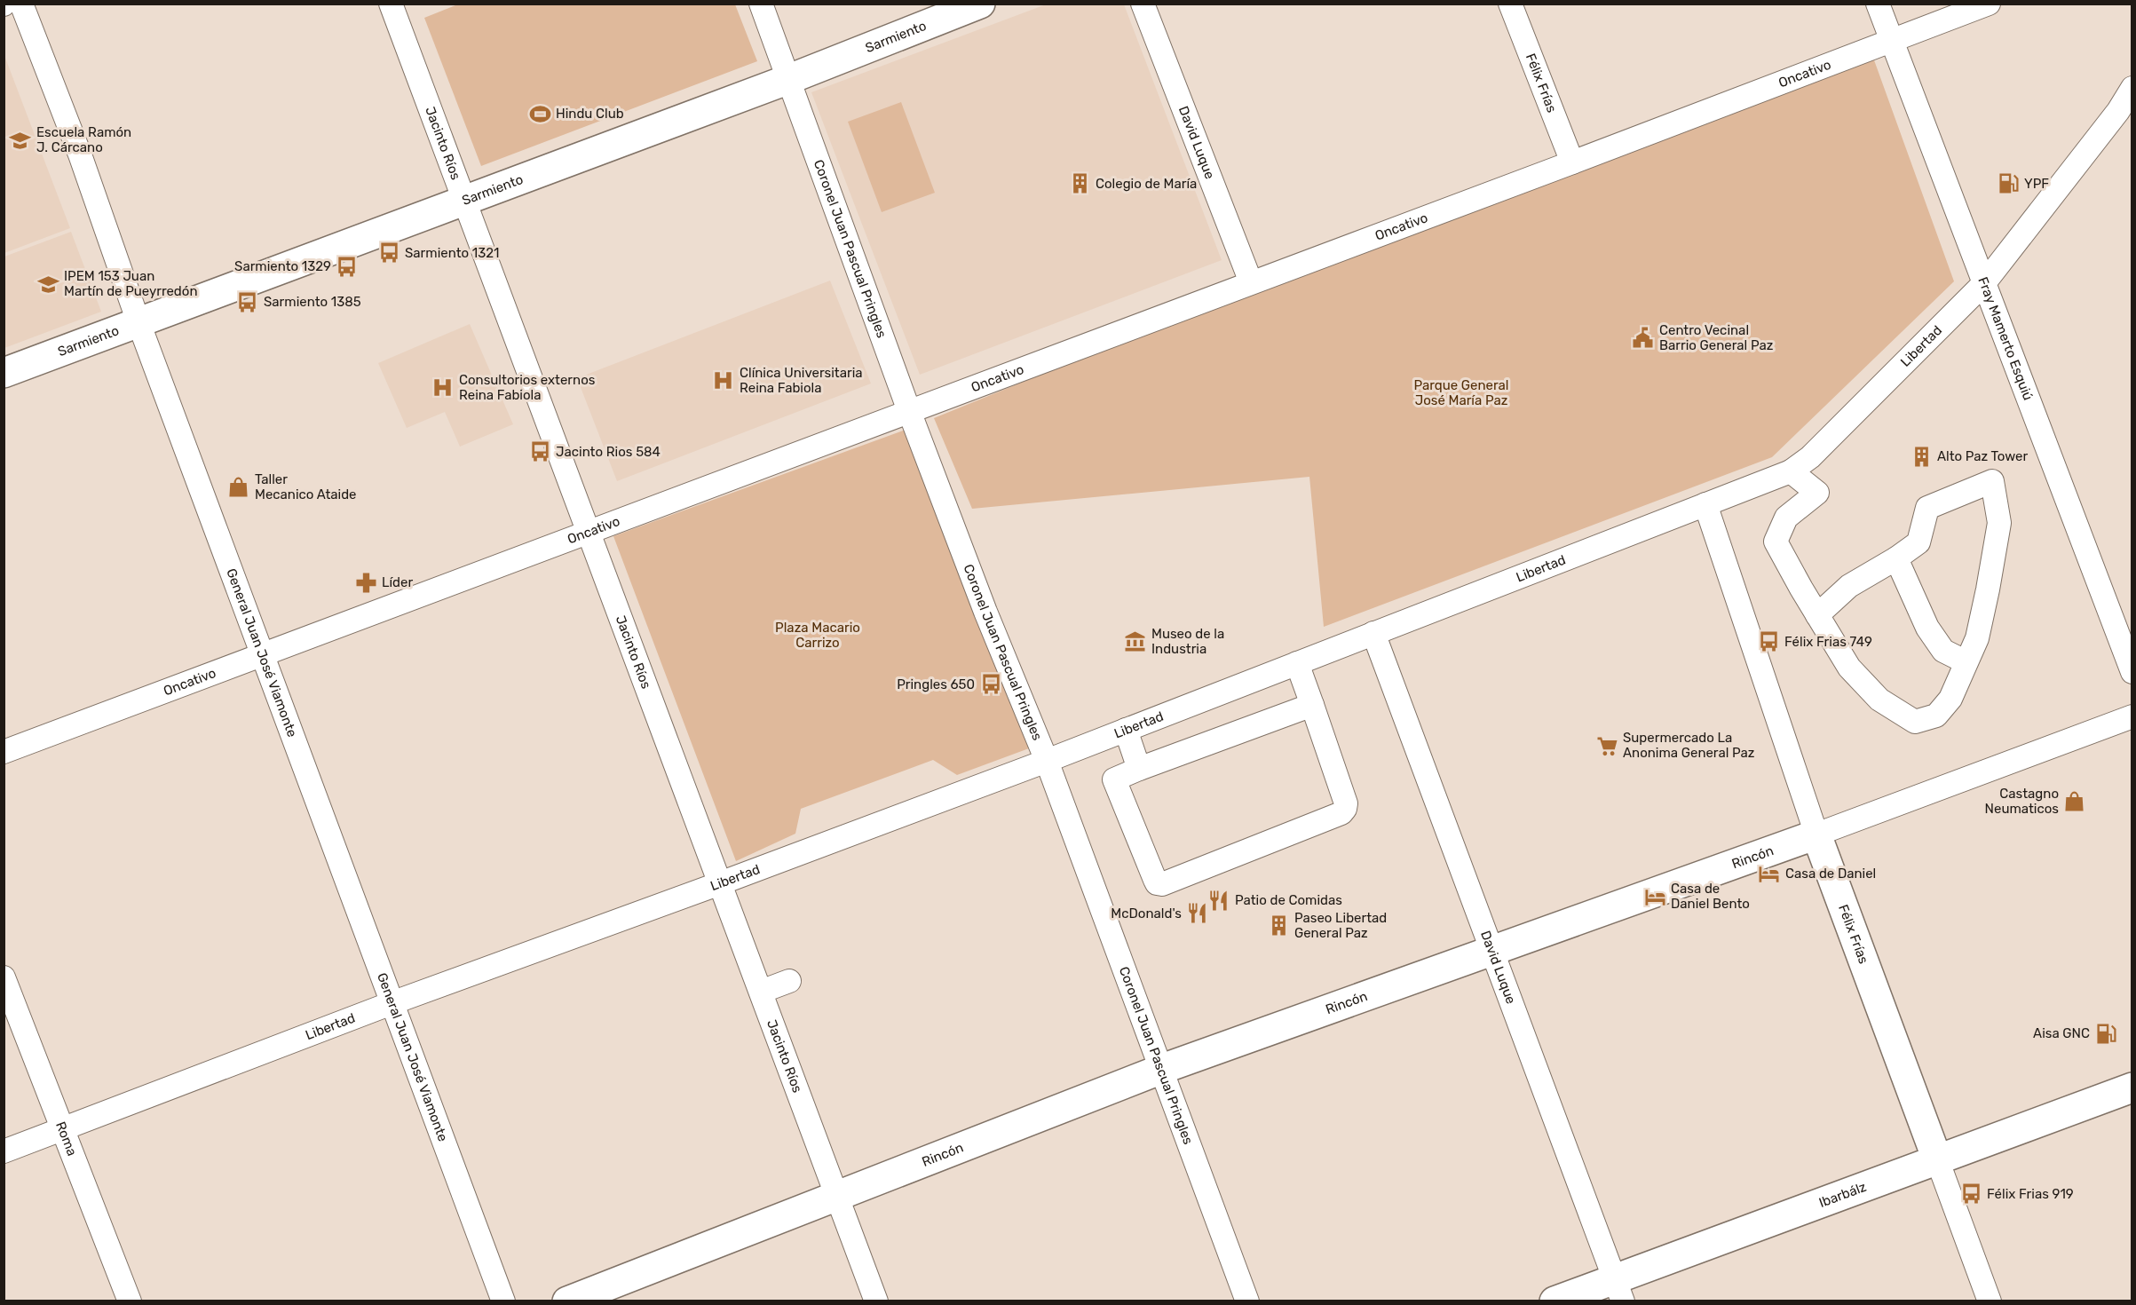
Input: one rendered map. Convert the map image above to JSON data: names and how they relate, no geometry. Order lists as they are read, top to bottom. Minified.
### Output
{"streets":{"main road":["Sarmiento","Félix Frías","Rincón","Ibarbálz"],"street":["Oncativo","David Luque","Jacinto Ríos","Coronel Juan Pascual Pringles","Fray Mamerto Esquiú","Libertad","General Juan José Viamonte","Roma"]},"crossings":[["Sarmiento","Jacinto Ríos"],["Sarmiento","Coronel Juan Pascual Pringles"],["Sarmiento","General Juan José Viamonte"],["Oncativo","Félix Frías"],["Oncativo","David Luque"],["Oncativo","Jacinto Ríos"],["Oncativo","Coronel Juan Pascual Pringles"],["Oncativo","Fray Mamerto Esquiú"],["Oncativo","General Juan José Viamonte"],["Félix Frías","Libertad"],["Félix Frías","Rincón"],["Félix Frías","Ibarbálz"],["David Luque","Libertad"],["David Luque","Rincón"],["David Luque","Ibarbálz"],["Jacinto Ríos","Libertad"],["Jacinto Ríos","Rincón"],["Coronel Juan Pascual Pringles","Libertad"],["Coronel Juan Pascual Pringles","Rincón"],["Fray Mamerto Esquiú","Libertad"],["Libertad","General Juan José Viamonte"],["Libertad","Roma"]],"parks":["Parque General José María Paz","Plaza Macario Carrizo"],"places":{"sports":["Hindu Club"],"school or university":["Escuela Ramón J. Cárcano","IPEM 153 Juan Martín de Pueyrredón"],"building":["Colegio de María","Alto Paz Tower","Paseo Libertad General Paz"],"fuel station":["YPF","Aisa GNC"],"bus stop":["Sarmiento 1321","Sarmiento 1329","Sarmiento 1385","Jacinto Rios 584","Félix Frias 749","Pringles 650","Félix Frias 919"],"public building":["Centro Vecinal Barrio General Paz"],"hospital":["Clínica Universitaria Reina Fabiola","Consultorios externos Reina Fabiola"],"shop":["Taller Mecanico Ataide","Castagno Neumaticos"],"pharmacy":["Líder"],"museum":["Museo de la Industria"],"supermarket":["Supermercado La Anonima General Paz"],"hotel":["Casa de Daniel","Casa de Daniel Bento"],"restaurant":["Patio de Comidas","McDonald's"]}}
